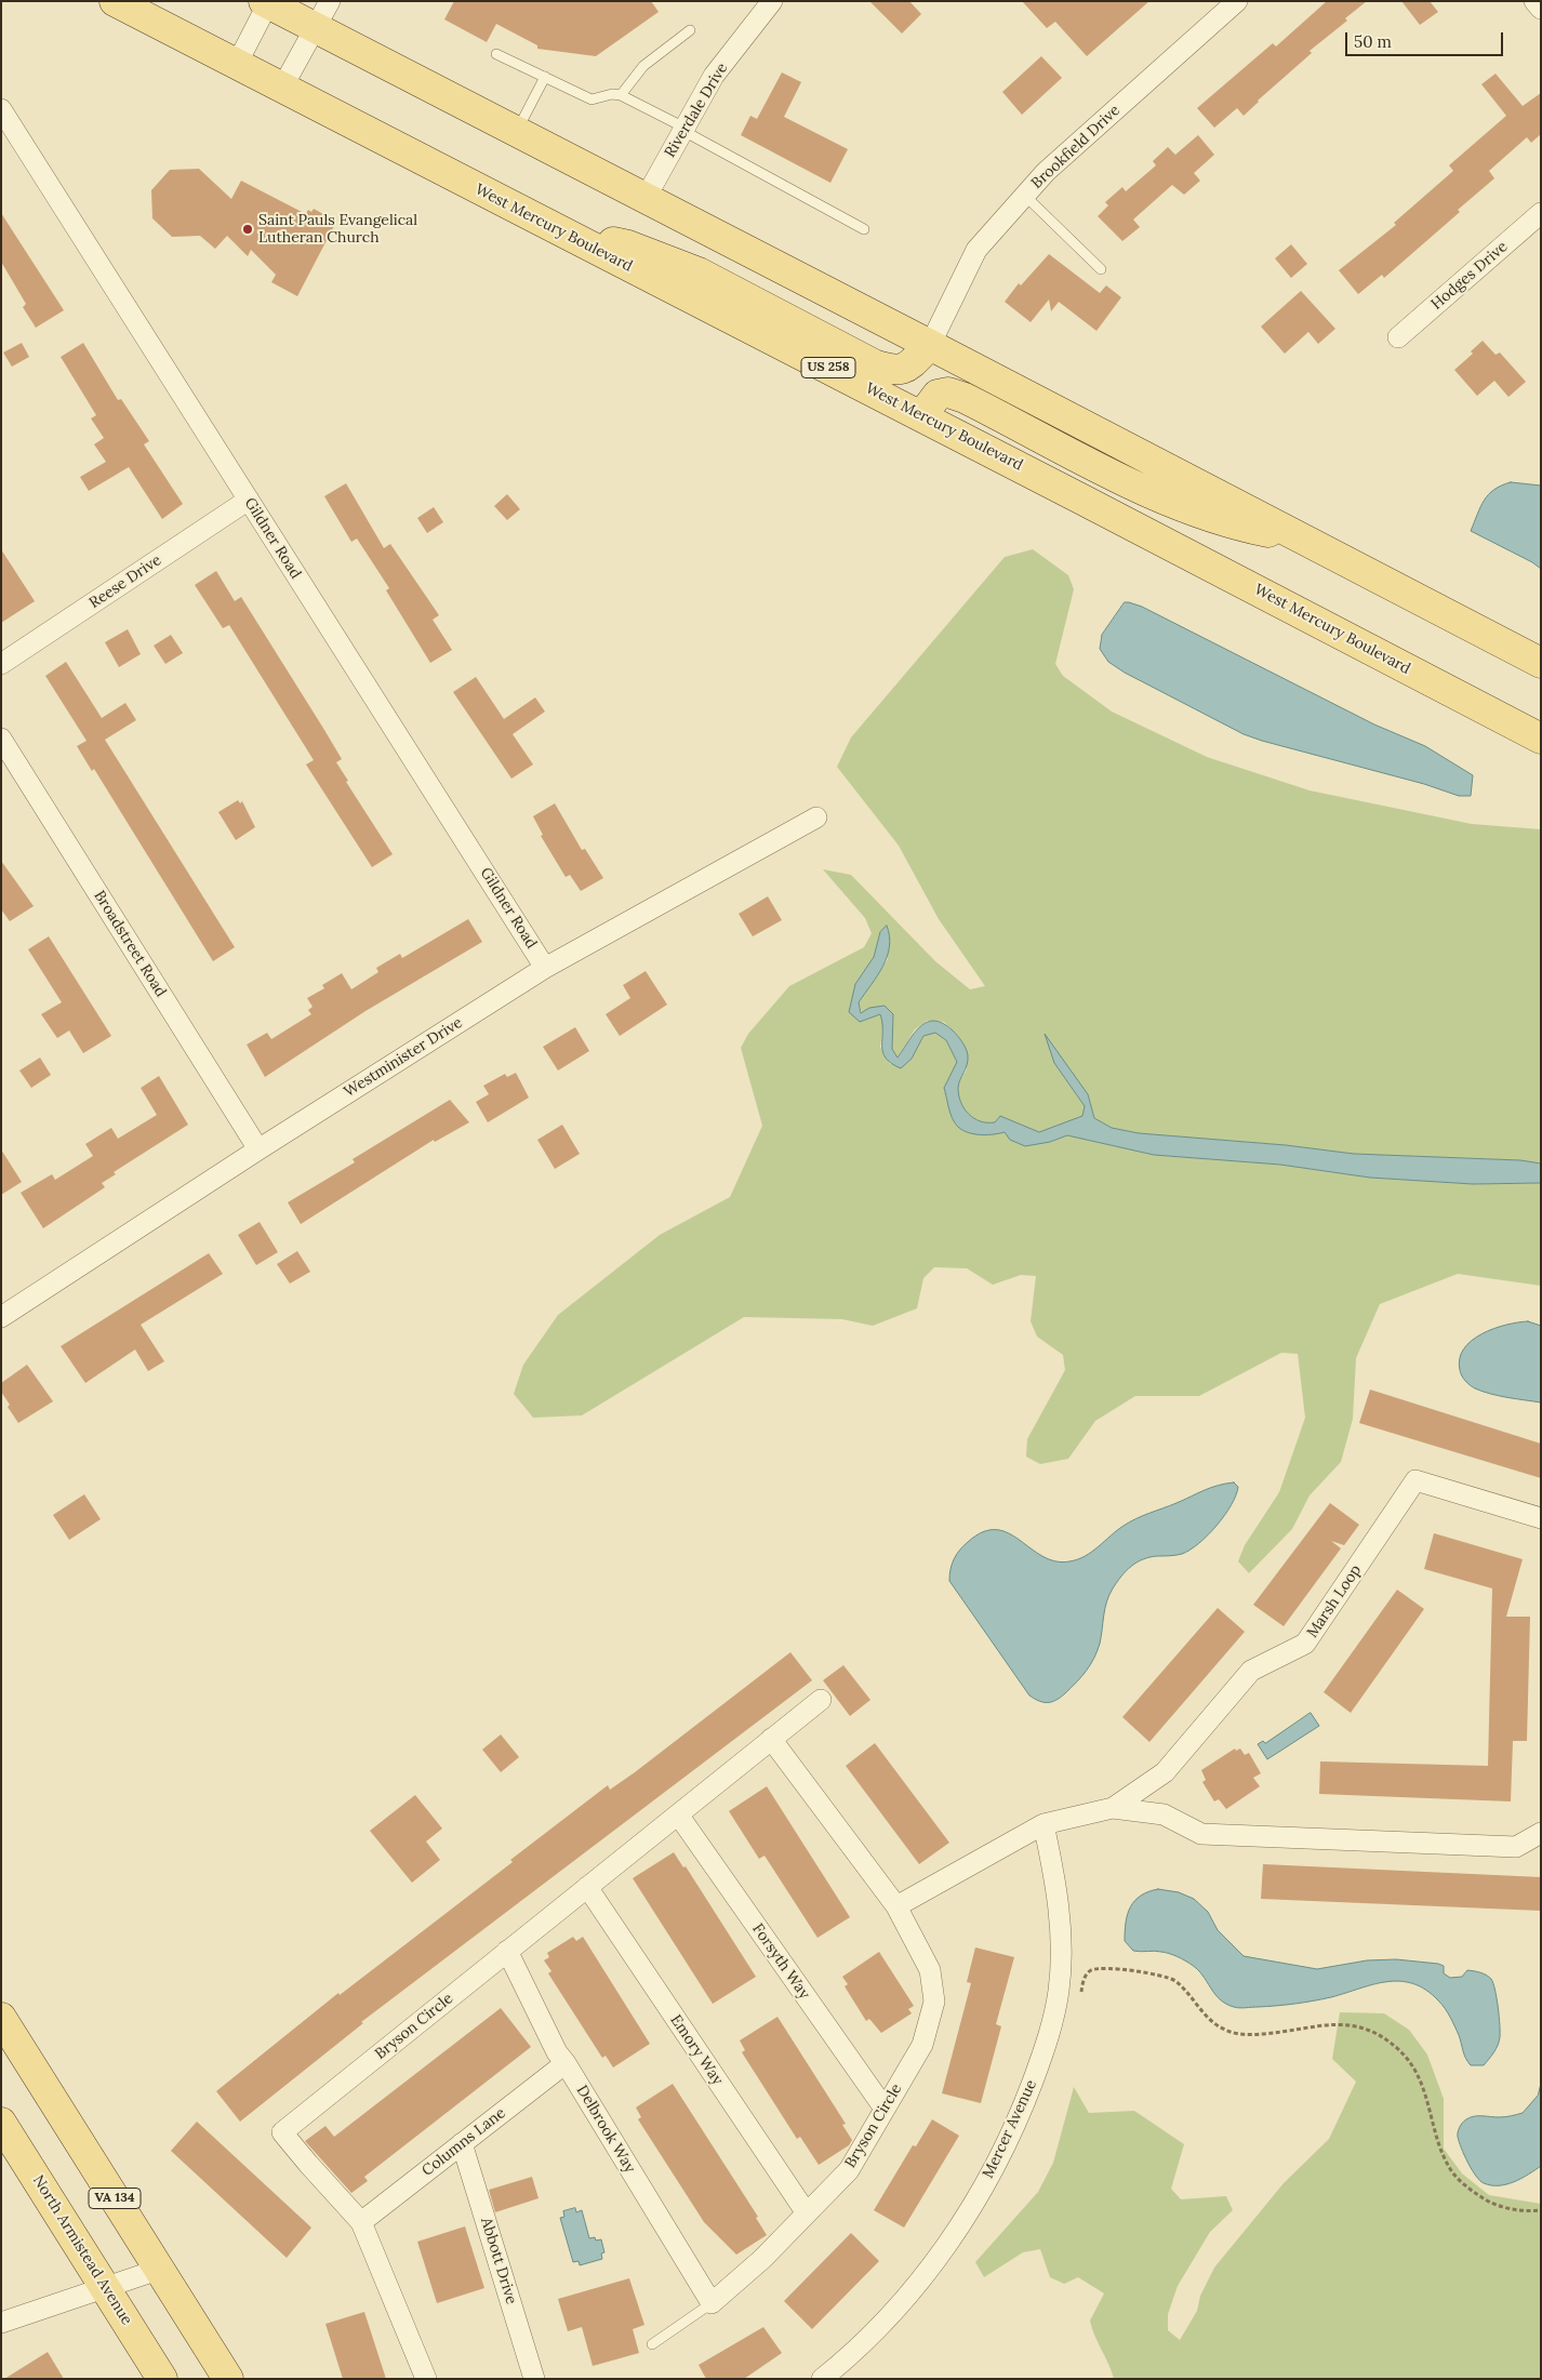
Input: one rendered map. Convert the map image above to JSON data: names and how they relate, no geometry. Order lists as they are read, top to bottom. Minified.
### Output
{"streets":{"main road":["West Mercury Boulevard","US 258","VA 134","North Armistead Avenue"],"street":["Riverdale Drive","Brookfield Drive","Hodges Drive","Gildner Road","Reese Drive","Broadstreet Road","Westminister Drive","Marsh Loop","Forsyth Way","Bryson Circle","Emory Way","Delbrook Way","Mercer Avenue","Columns Lane","Abbott Drive"]},"crossings":[["Gildner Road","Reese Drive"],["Gildner Road","Westminister Drive"],["Broadstreet Road","Westminister Drive"],["Marsh Loop","Mercer Avenue"],["Forsyth Way","Bryson Circle"],["Bryson Circle","Emory Way"],["Bryson Circle","Delbrook Way"],["Bryson Circle","Columns Lane"],["Delbrook Way","Columns Lane"],["Columns Lane","Abbott Drive"]],"places":["Saint Pauls Evangelical Lutheran Church"],"scale_bar":"50 m"}
